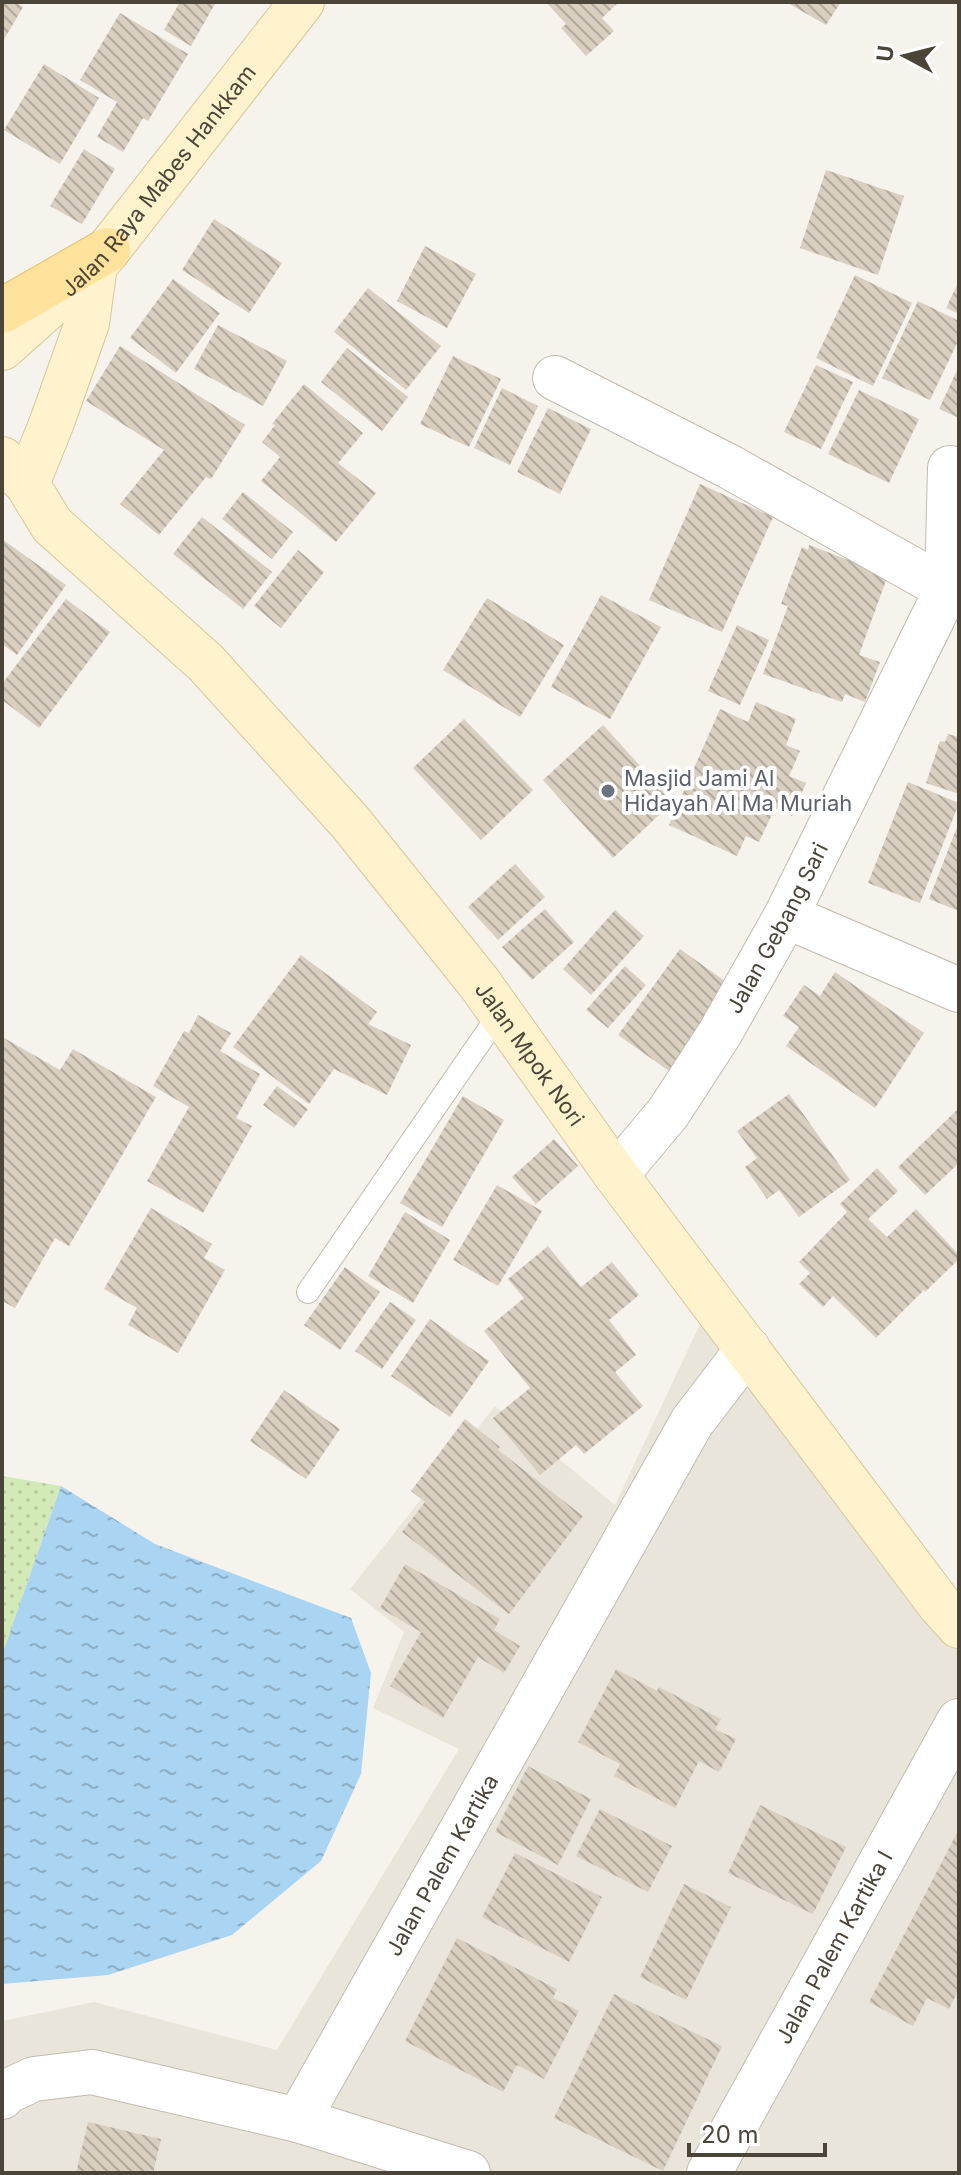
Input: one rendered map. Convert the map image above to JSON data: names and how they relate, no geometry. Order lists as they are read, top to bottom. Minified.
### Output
{"streets":{"main road":["Jalan Raya Mabes Hankkam","Jalan Mpok Nori"],"street":["Jalan Gebang Sari","Jalan Palem Kartika","Jalan Palem Kartika I"]},"crossings":[["Jalan Gebang Sari","Jalan Mpok Nori"],["Jalan Mpok Nori","Jalan Palem Kartika"]],"places":["Masjid Jami Al Hidayah Al Ma Muriah"],"scale_bar":"20 m","north":"left"}
